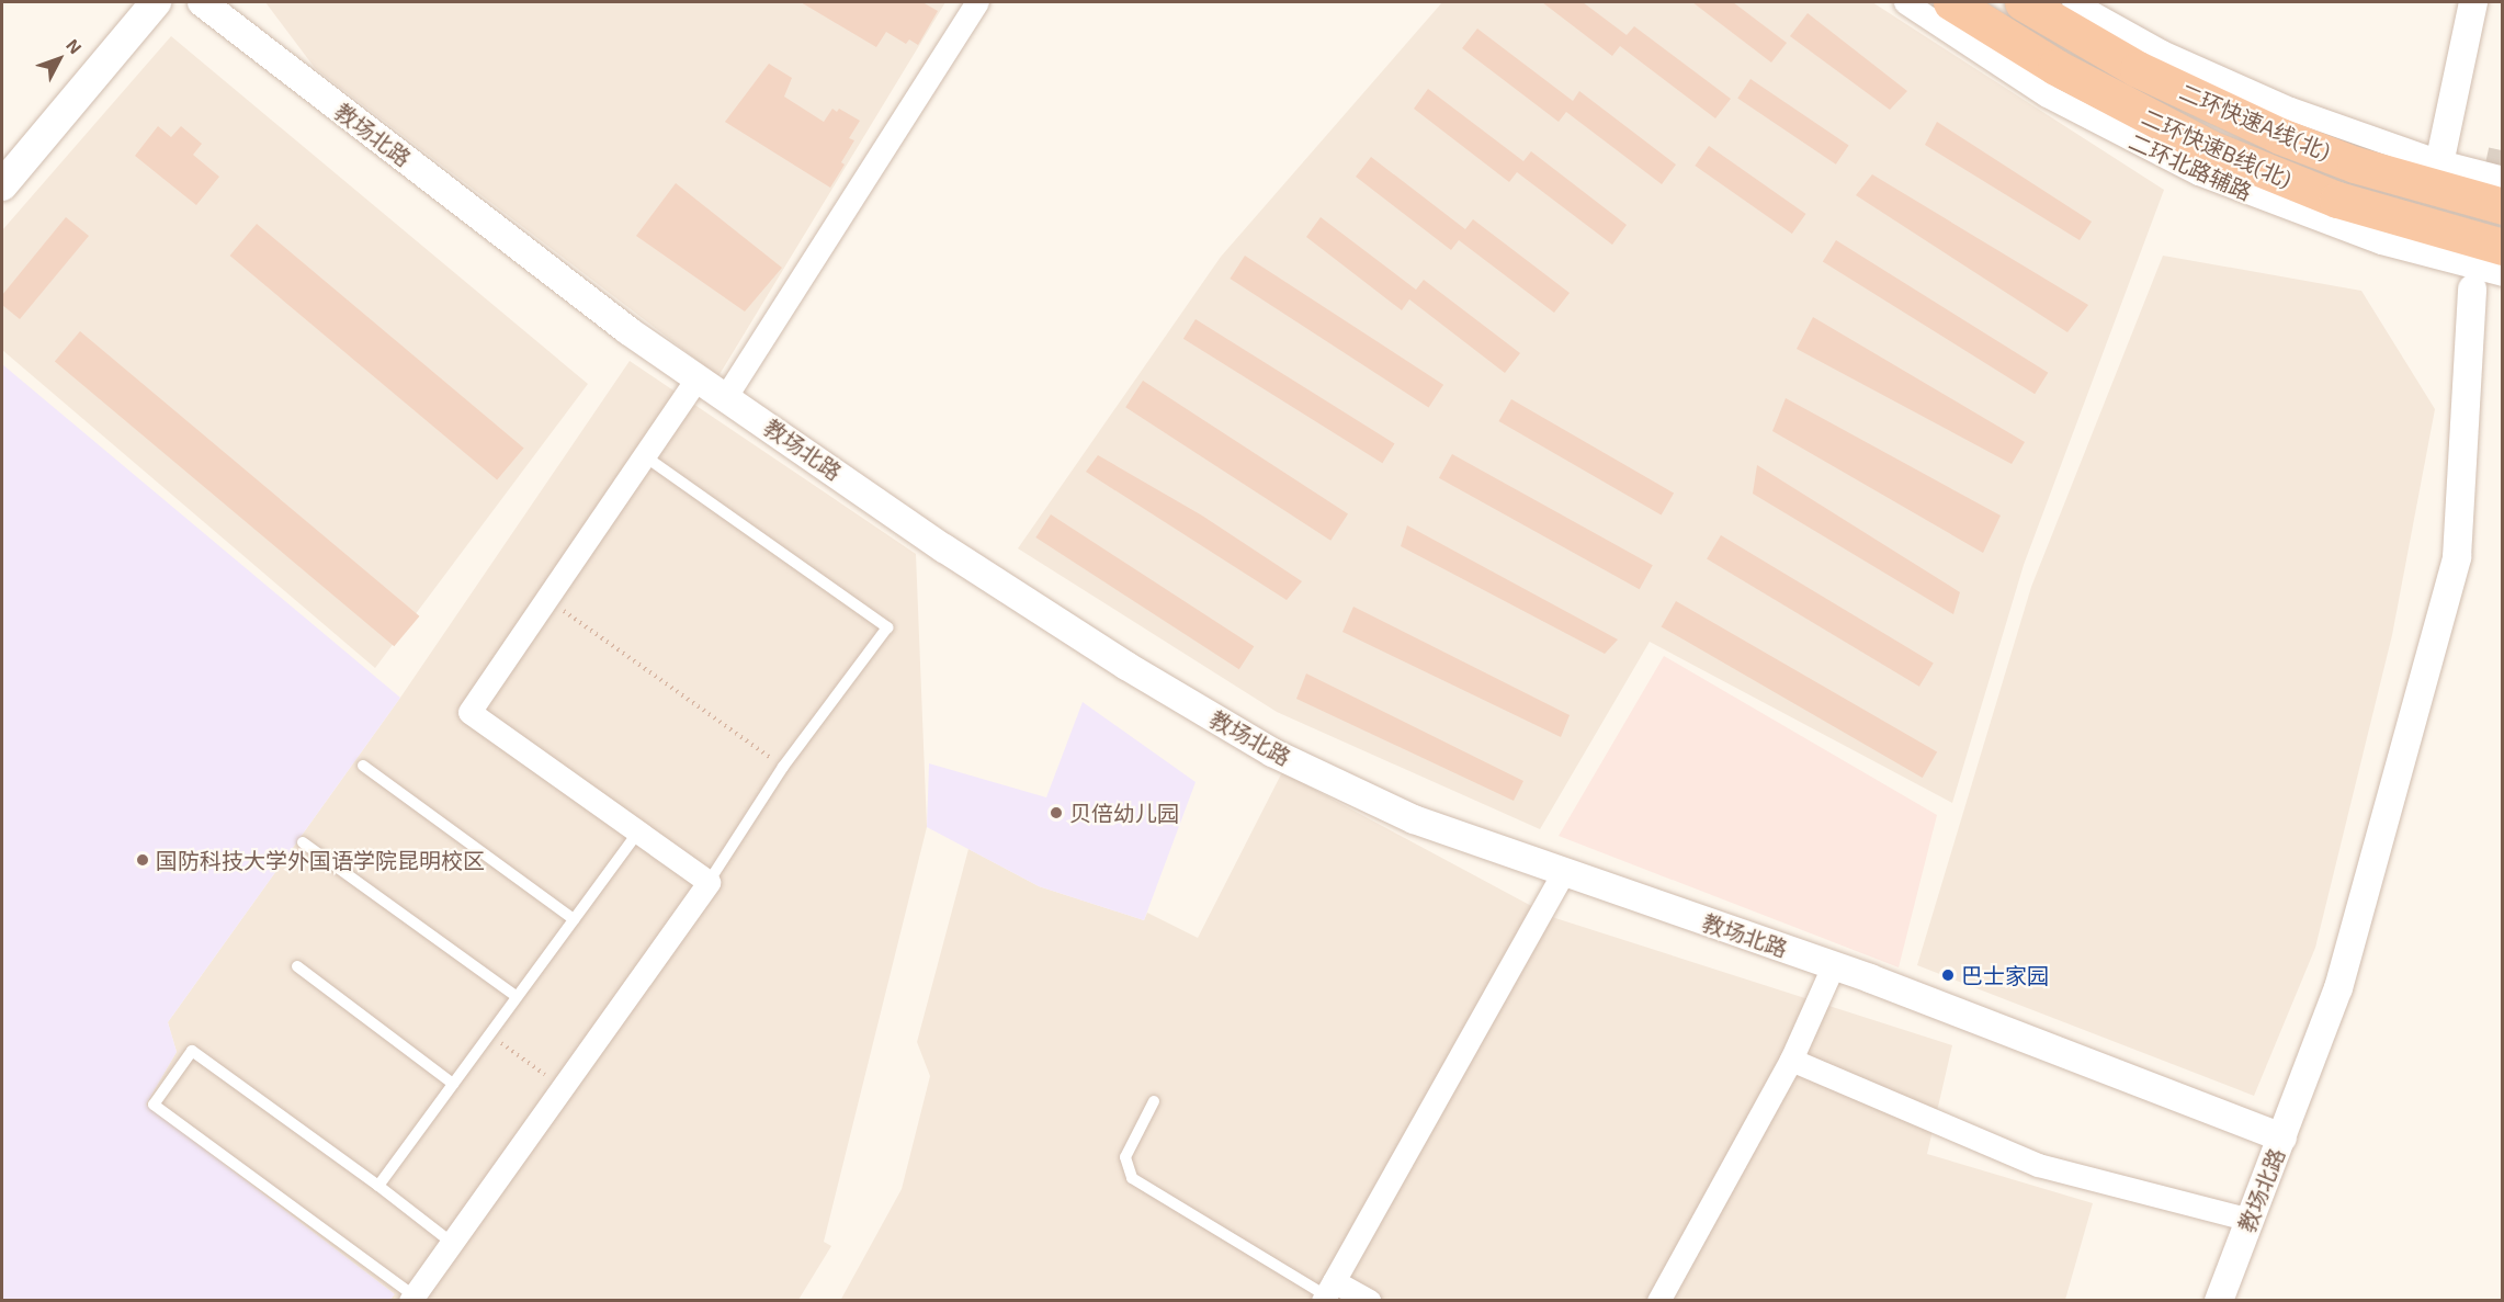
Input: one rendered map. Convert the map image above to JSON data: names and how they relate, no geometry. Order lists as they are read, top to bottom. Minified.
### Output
{"streets":{"highway":["二环快速A线(北)","二环快速B线(北)"],"street":["教场北路","二环北路辅路"]},"places":["贝倍幼儿园","国防科技大学外国语学院昆明校区","巴士家园"],"north":"top right"}
